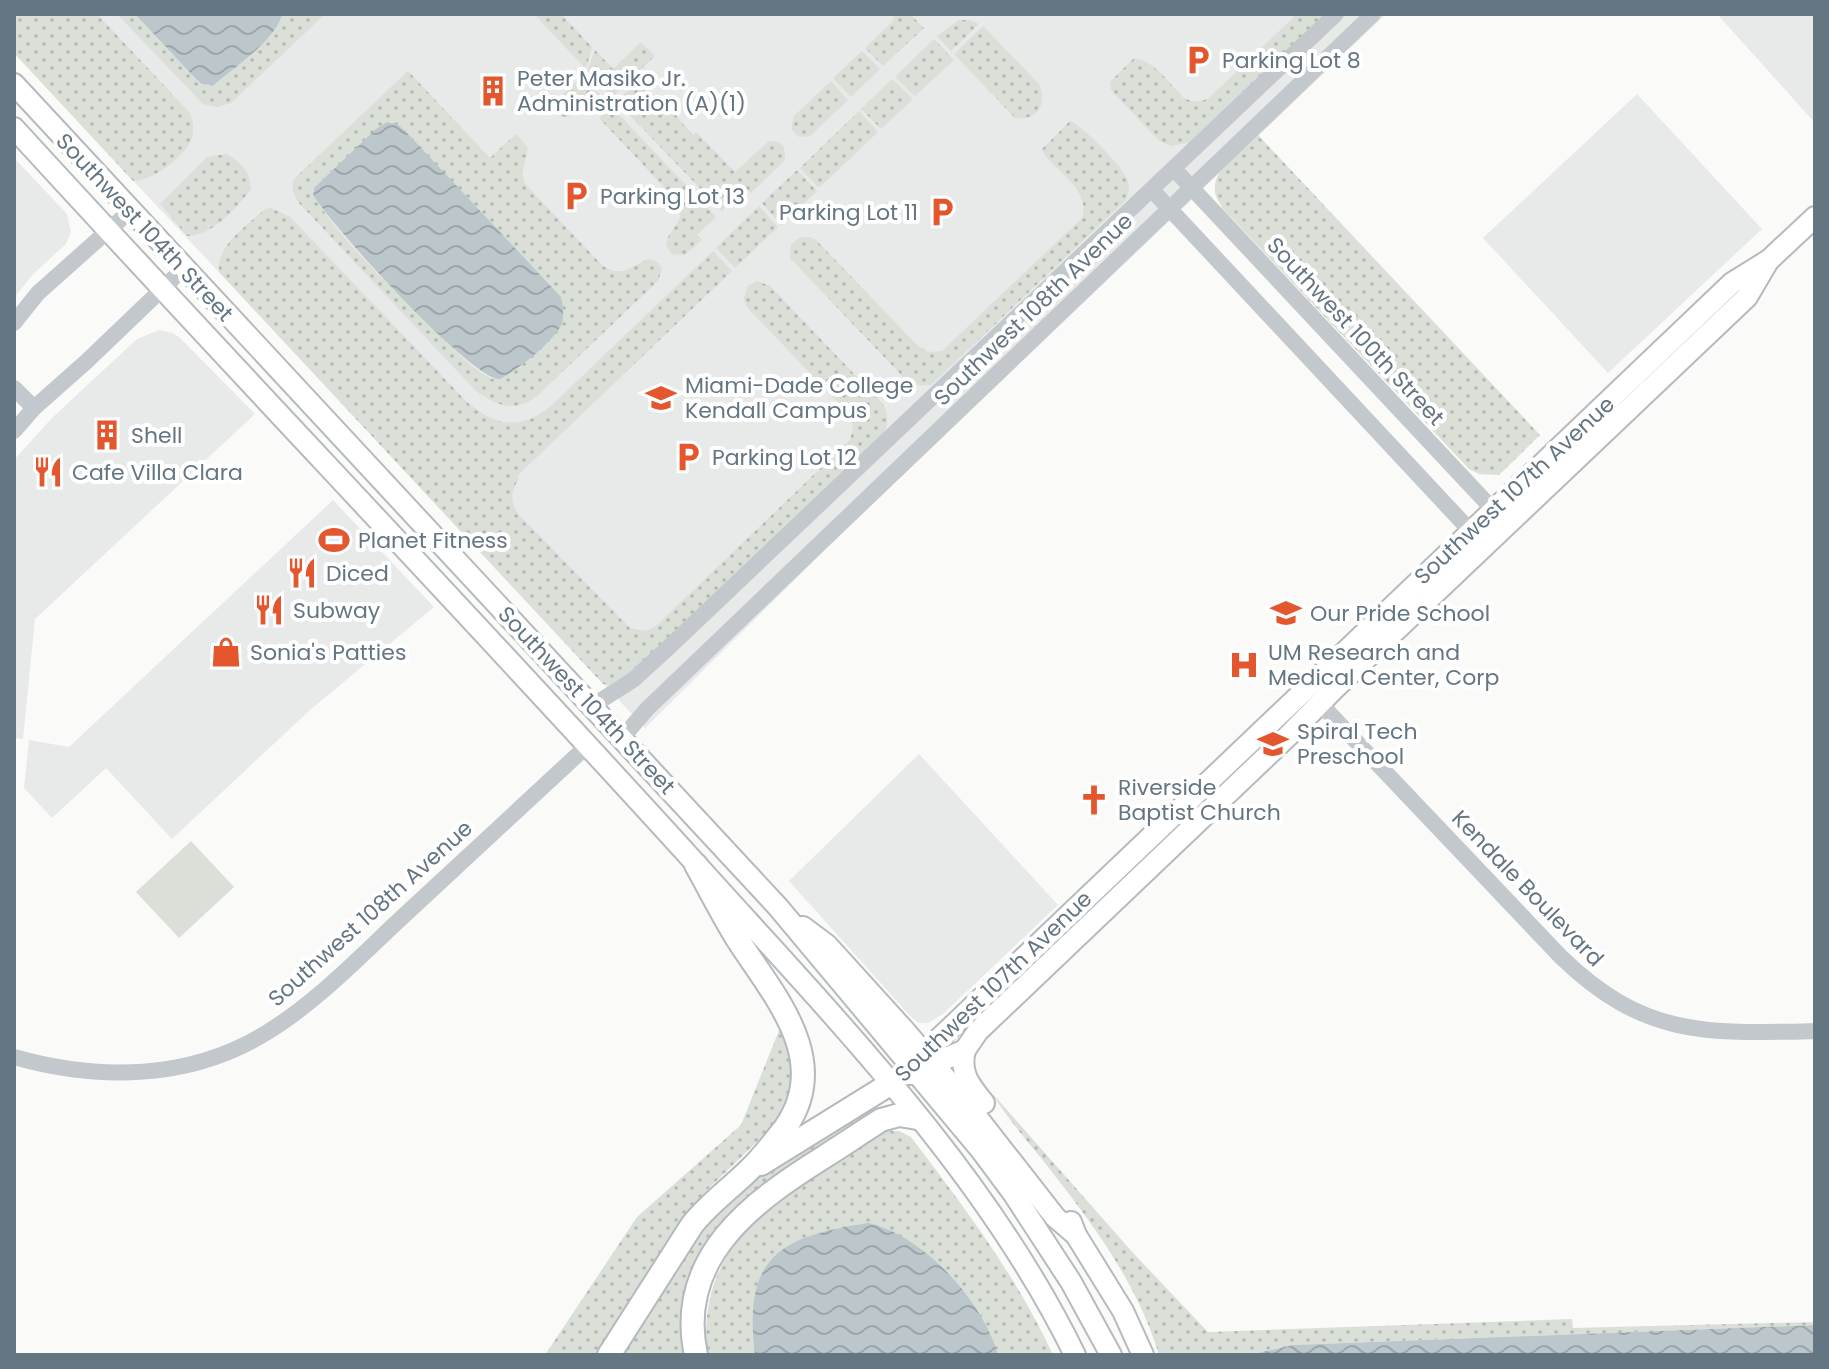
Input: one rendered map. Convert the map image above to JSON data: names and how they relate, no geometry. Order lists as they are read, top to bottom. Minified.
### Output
{"streets":{"main road":["Southwest 104th Street","Southwest 107th Avenue"],"street":["Southwest 108th Avenue","Southwest 100th Street","Kendale Boulevard"]},"crossings":[["Southwest 104th Street","Southwest 108th Avenue"],["Southwest 104th Street","Southwest 107th Avenue"],["Southwest 108th Avenue","Southwest 100th Street"],["Southwest 100th Street","Southwest 107th Avenue"],["Southwest 107th Avenue","Kendale Boulevard"]],"places":{"parking":["Parking Lot 8","Parking Lot 13","Parking Lot 11","Parking Lot 12"],"building":["Peter Masiko Jr. Administration (A)(1)","Shell"],"school or university":["Miami-Dade College Kendall Campus","Our Pride School","Spiral Tech Preschool"],"restaurant":["Cafe Villa Clara","Diced","Subway"],"sports":["Planet Fitness"],"shop":["Sonia's Patties"],"hospital":["UM Research and Medical Center, Corp"],"church":["Riverside Baptist Church"]}}
